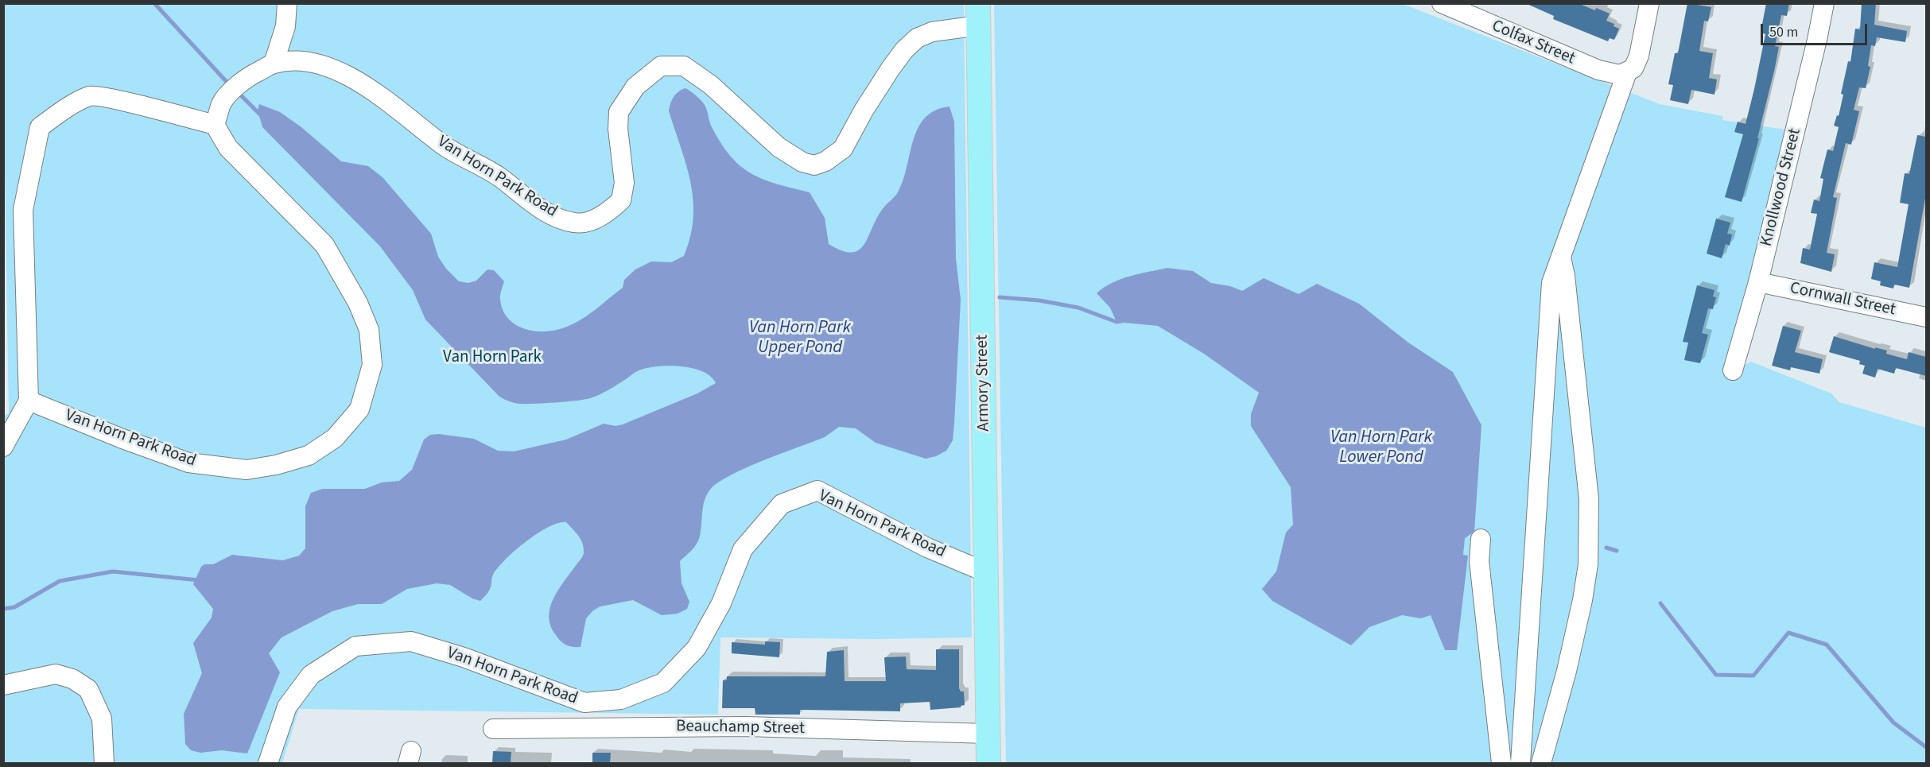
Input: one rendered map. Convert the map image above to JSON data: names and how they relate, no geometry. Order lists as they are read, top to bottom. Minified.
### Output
{"streets":{"main road":["Armory Street"],"street":["Colfax Street","Van Horn Park Road","Knollwood Street","Cornwall Street","Beauchamp Street"]},"crossings":[["Van Horn Park Road","Armory Street"],["Knollwood Street","Cornwall Street"],["Armory Street","Beauchamp Street"]],"water":["Van Horn Park Upper Pond","Van Horn Park Lower Pond"],"parks":["Van Horn Park"],"scale_bar":"50 m"}
